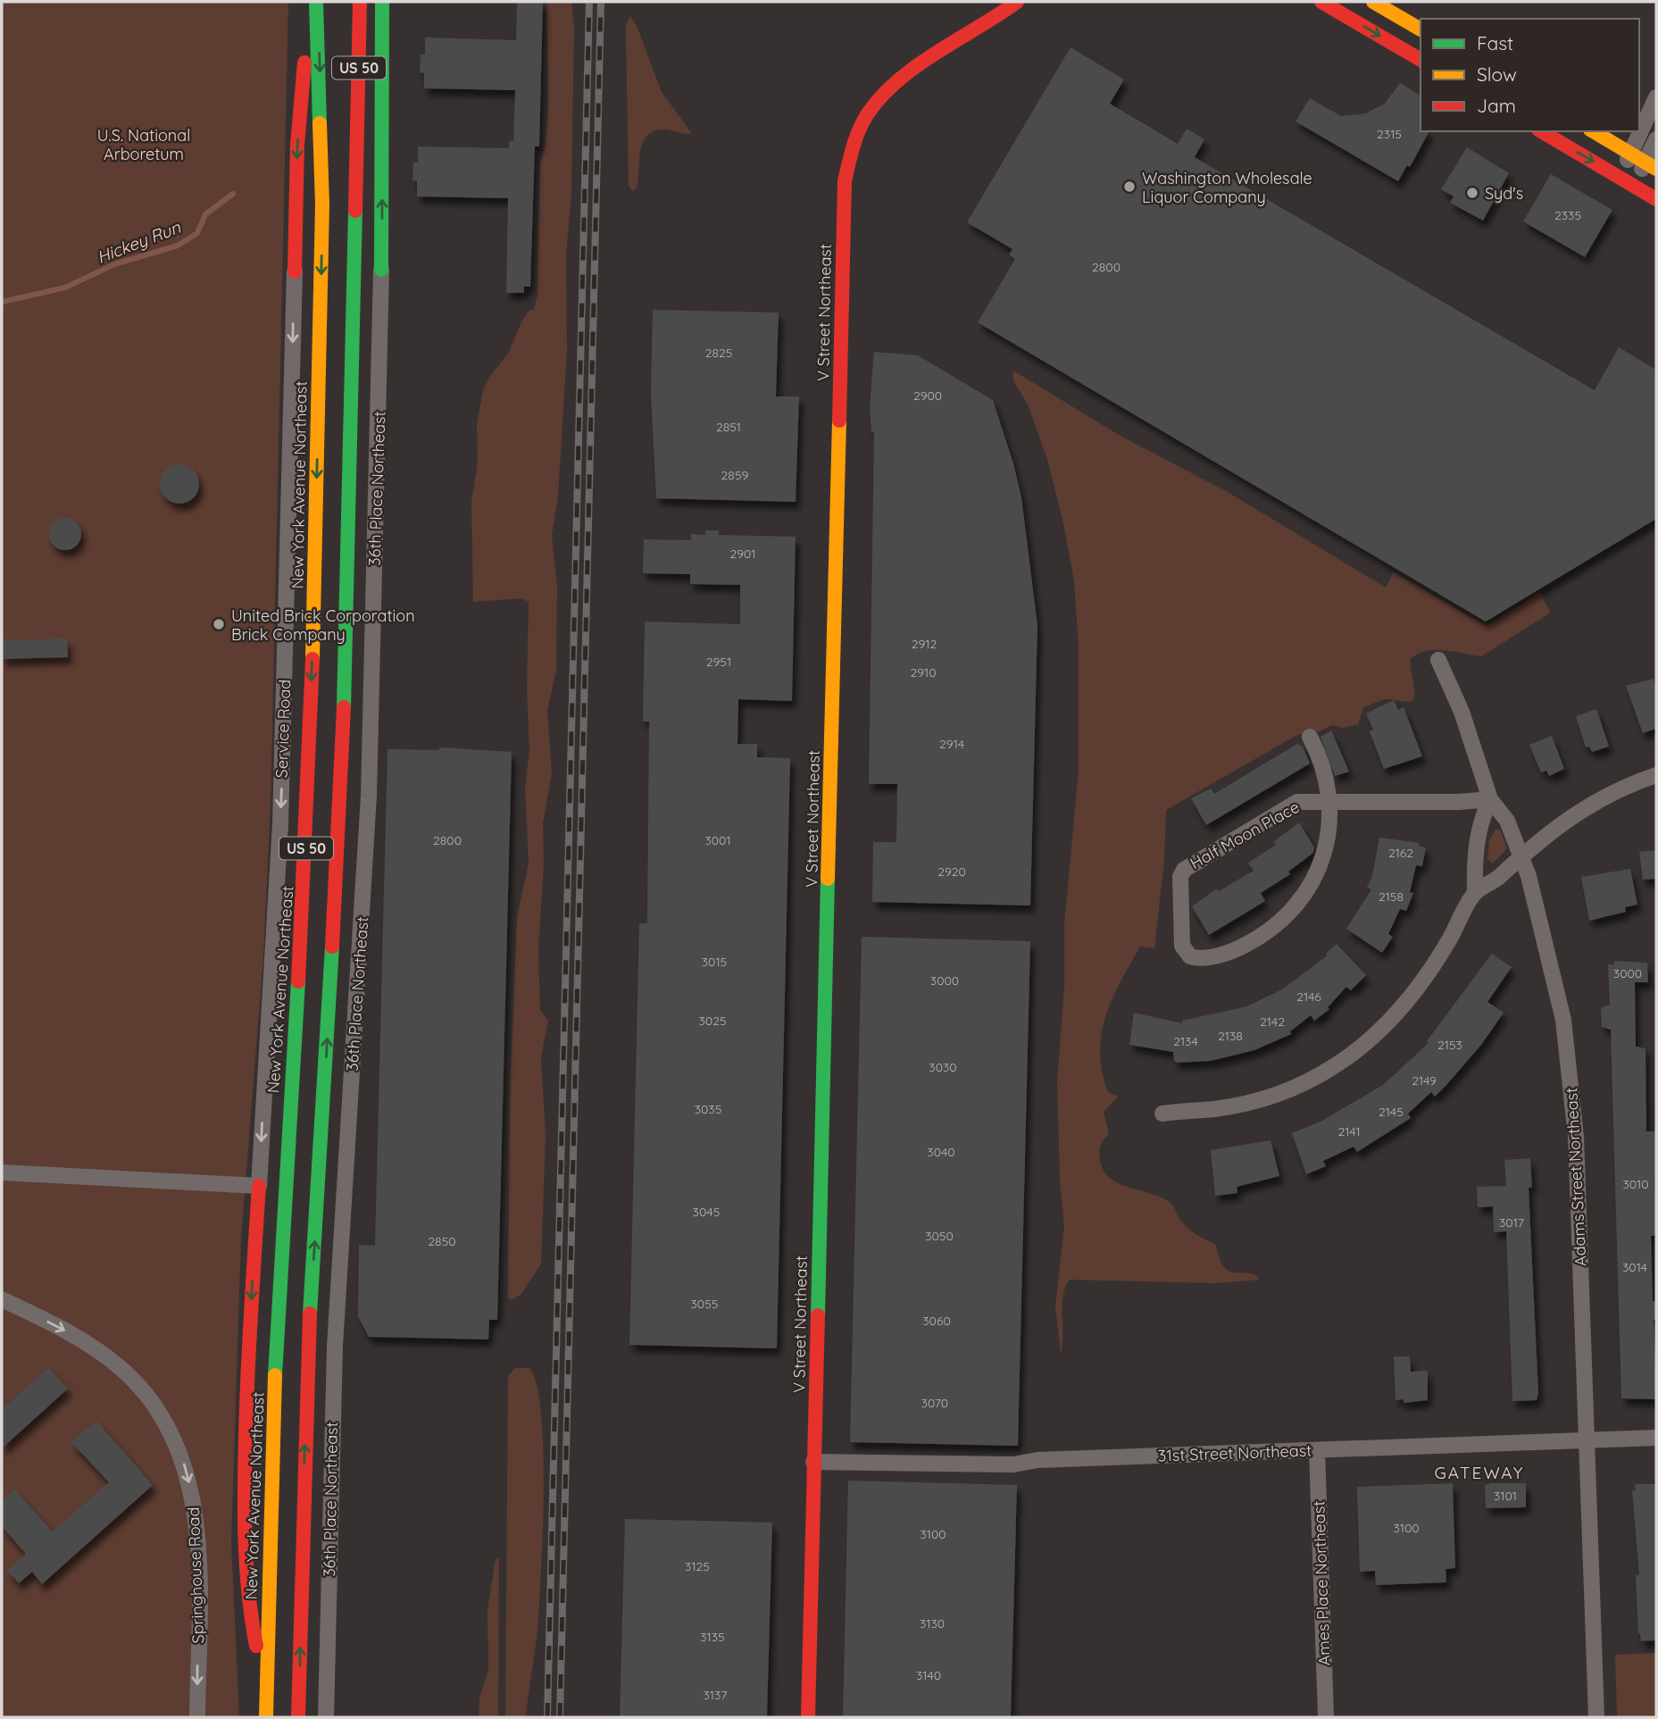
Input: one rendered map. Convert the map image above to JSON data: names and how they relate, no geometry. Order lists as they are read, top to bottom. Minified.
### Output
{"streets":{"main road":["US 50","V Street Northeast","New York Avenue Northeast"],"street":["36th Place Northeast","Service Road","Half Moon Place","Adams Street Northeast","31st Street Northeast","Springhouse Road","Ames Place Northeast"]},"crossings":[["V Street Northeast","31st Street Northeast"],["Half Moon Place","Adams Street Northeast"],["Adams Street Northeast","31st Street Northeast"],["31st Street Northeast","Ames Place Northeast"]],"one_way":["Service Road","Springhouse Road"],"districts":["GATEWAY"],"water":["Hickey Run"],"parks":["U.S. National Arboretum"],"places":["Washington Wholesale Liquor Company","Syd's","United Brick Corporation Brick Company"],"house_numbers":["2315","2335","2800","2825","2900","2851","2859","2901","2912","2951","2910","2914","2800","3001","2162","2920","2158","3015","3000","3000","2146","3025","2142","2138","2134","2153","3030","2149","3035","2145","2141","3040","3010","3045","3017","3050","2850","3014","3055","3060","3070","3101","3100","3100","3125","3130","3135","3140","3137"],"legend":["Fast","Slow","Jam"]}
